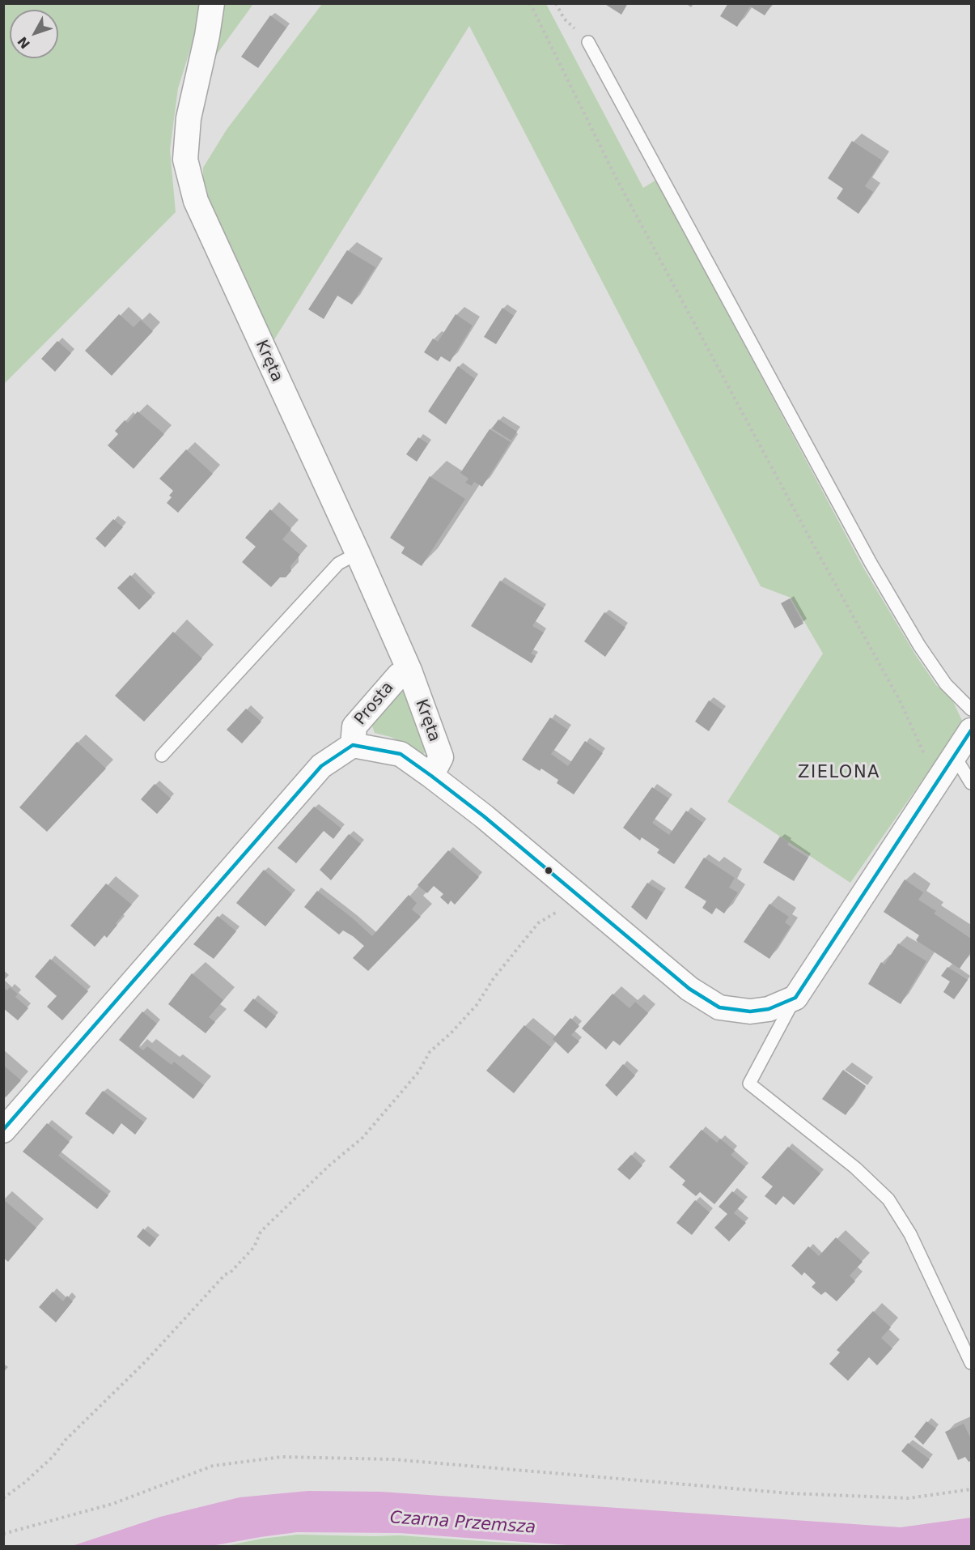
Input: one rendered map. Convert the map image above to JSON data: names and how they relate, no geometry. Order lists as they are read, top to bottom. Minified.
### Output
{"streets":{"street":["Kręta","Prosta"]},"crossings":[["Kręta","Prosta"]],"districts":["ZIELONA"],"water":["Czarna Przemsza"],"north":"bottom left"}
